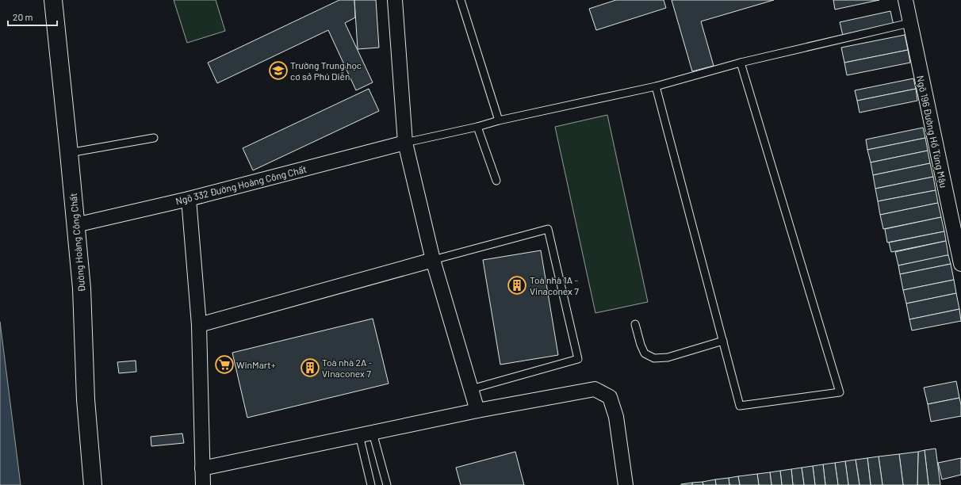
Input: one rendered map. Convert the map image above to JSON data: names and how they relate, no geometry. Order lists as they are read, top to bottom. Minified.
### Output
{"streets":{"street":["Ngõ 196 Đường Hồ Tùng Mậu","Ngõ 332 Đường Hoàng Công Chất","Đường Hoàng Công Chất"]},"crossings":[["Ngõ 196 Đường Hồ Tùng Mậu","Ngõ 332 Đường Hoàng Công Chất"],["Ngõ 332 Đường Hoàng Công Chất","Đường Hoàng Công Chất"]],"places":{"school or university":["Trường Trung học cơ sở Phú Diễn"],"building":["Toà nhà 1A - Vinaconex 7","Toà nhà 2A - Vinaconex 7"],"supermarket":["WinMart+"]},"scale_bar":"20 m"}
